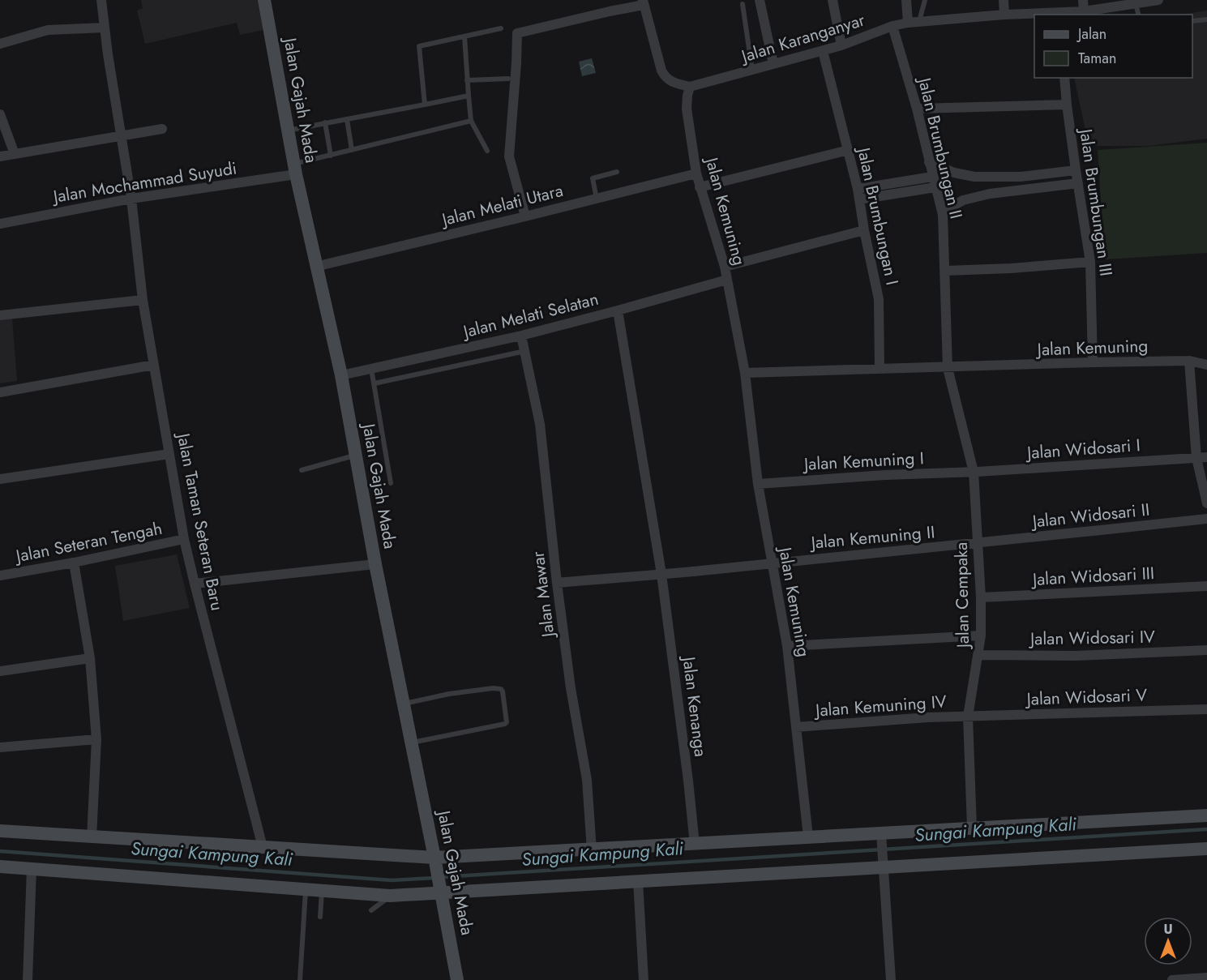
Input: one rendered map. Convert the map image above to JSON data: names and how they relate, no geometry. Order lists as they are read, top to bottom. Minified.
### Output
{"streets":{"main road":["Jalan Gajah Mada"],"street":["Jalan Karanganyar","Jalan Brumbungan II","Jalan Mochammad Suyudi","Jalan Brumbungan III","Jalan Melati Utara","Jalan Kemuning","Jalan Brumbungan I","Jalan Melati Selatan","Jalan Widosari I","Jalan Kemuning I","Jalan Widosari II","Jalan Taman Seteran Baru","Jalan Kemuning II","Jalan Seteran Tengah","Jalan Widosari III","Jalan Mawar","Jalan Cempaka","Jalan Widosari IV","Jalan Widosari V","Jalan Kemuning IV","Jalan Kenanga"]},"crossings":[["Jalan Karanganyar","Jalan Brumbungan II"],["Jalan Karanganyar","Jalan Kemuning"],["Jalan Karanganyar","Jalan Brumbungan I"],["Jalan Gajah Mada","Jalan Mochammad Suyudi"],["Jalan Gajah Mada","Jalan Melati Utara"],["Jalan Gajah Mada","Jalan Melati Selatan"],["Jalan Brumbungan II","Jalan Kemuning"],["Jalan Brumbungan II","Jalan Cempaka"],["Jalan Mochammad Suyudi","Jalan Taman Seteran Baru"],["Jalan Brumbungan III","Jalan Kemuning"],["Jalan Melati Utara","Jalan Kemuning"],["Jalan Kemuning","Jalan Brumbungan I"],["Jalan Kemuning","Jalan Melati Selatan"],["Jalan Kemuning","Jalan Kemuning I"],["Jalan Kemuning","Jalan Kemuning II"],["Jalan Kemuning","Jalan Cempaka"],["Jalan Kemuning","Jalan Kemuning IV"],["Jalan Melati Selatan","Jalan Mawar"],["Jalan Melati Selatan","Jalan Kenanga"],["Jalan Widosari I","Jalan Kemuning I"],["Jalan Widosari I","Jalan Cempaka"],["Jalan Kemuning I","Jalan Cempaka"],["Jalan Widosari II","Jalan Kemuning II"],["Jalan Widosari II","Jalan Cempaka"],["Jalan Taman Seteran Baru","Jalan Seteran Tengah"],["Jalan Kemuning II","Jalan Cempaka"],["Jalan Widosari III","Jalan Cempaka"],["Jalan Cempaka","Jalan Widosari IV"],["Jalan Cempaka","Jalan Widosari V"],["Jalan Cempaka","Jalan Kemuning IV"],["Jalan Widosari V","Jalan Kemuning IV"]],"water":["Sungai Kampung Kali"],"legend":["Jalan","Taman"],"north":"top"}
